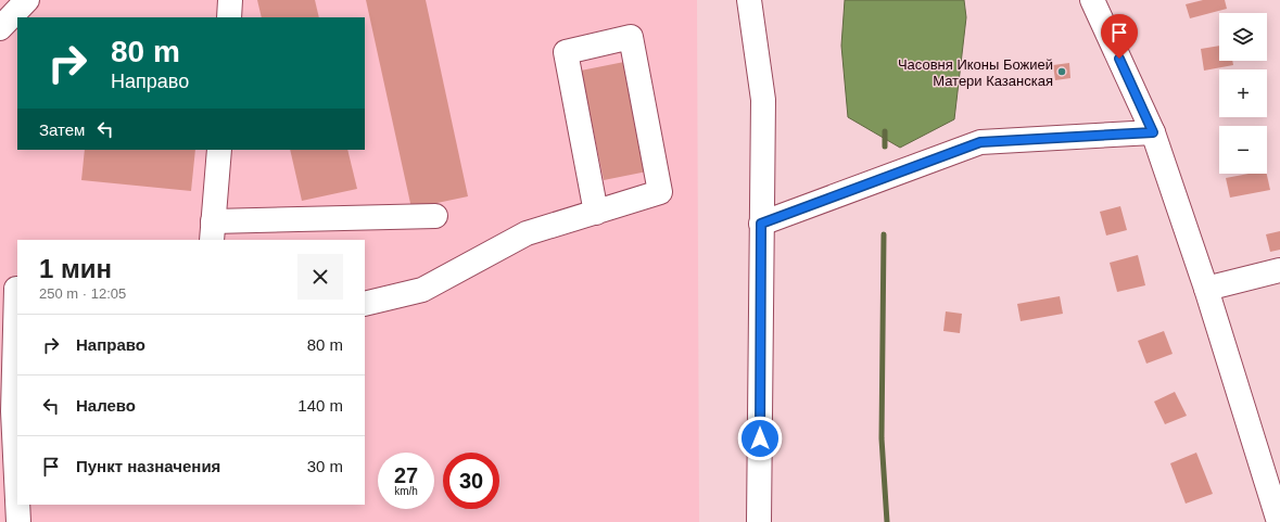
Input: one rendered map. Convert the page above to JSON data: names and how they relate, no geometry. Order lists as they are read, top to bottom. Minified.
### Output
{"places":["Часовня Иконы Божией Матери Казанская"],"page":{"map_buttons":["+","−"],"turn":["80 m","Направо"],"then":"Затем","heading":["1 мин","250 m · 12:05"],"list":[{"name":"Направо","value":"80 m"},{"name":"Налево","value":"140 m"},{"name":"Пункт назначения","value":"30 m"}],"speed":"27 km/h","limit":"30"}}
